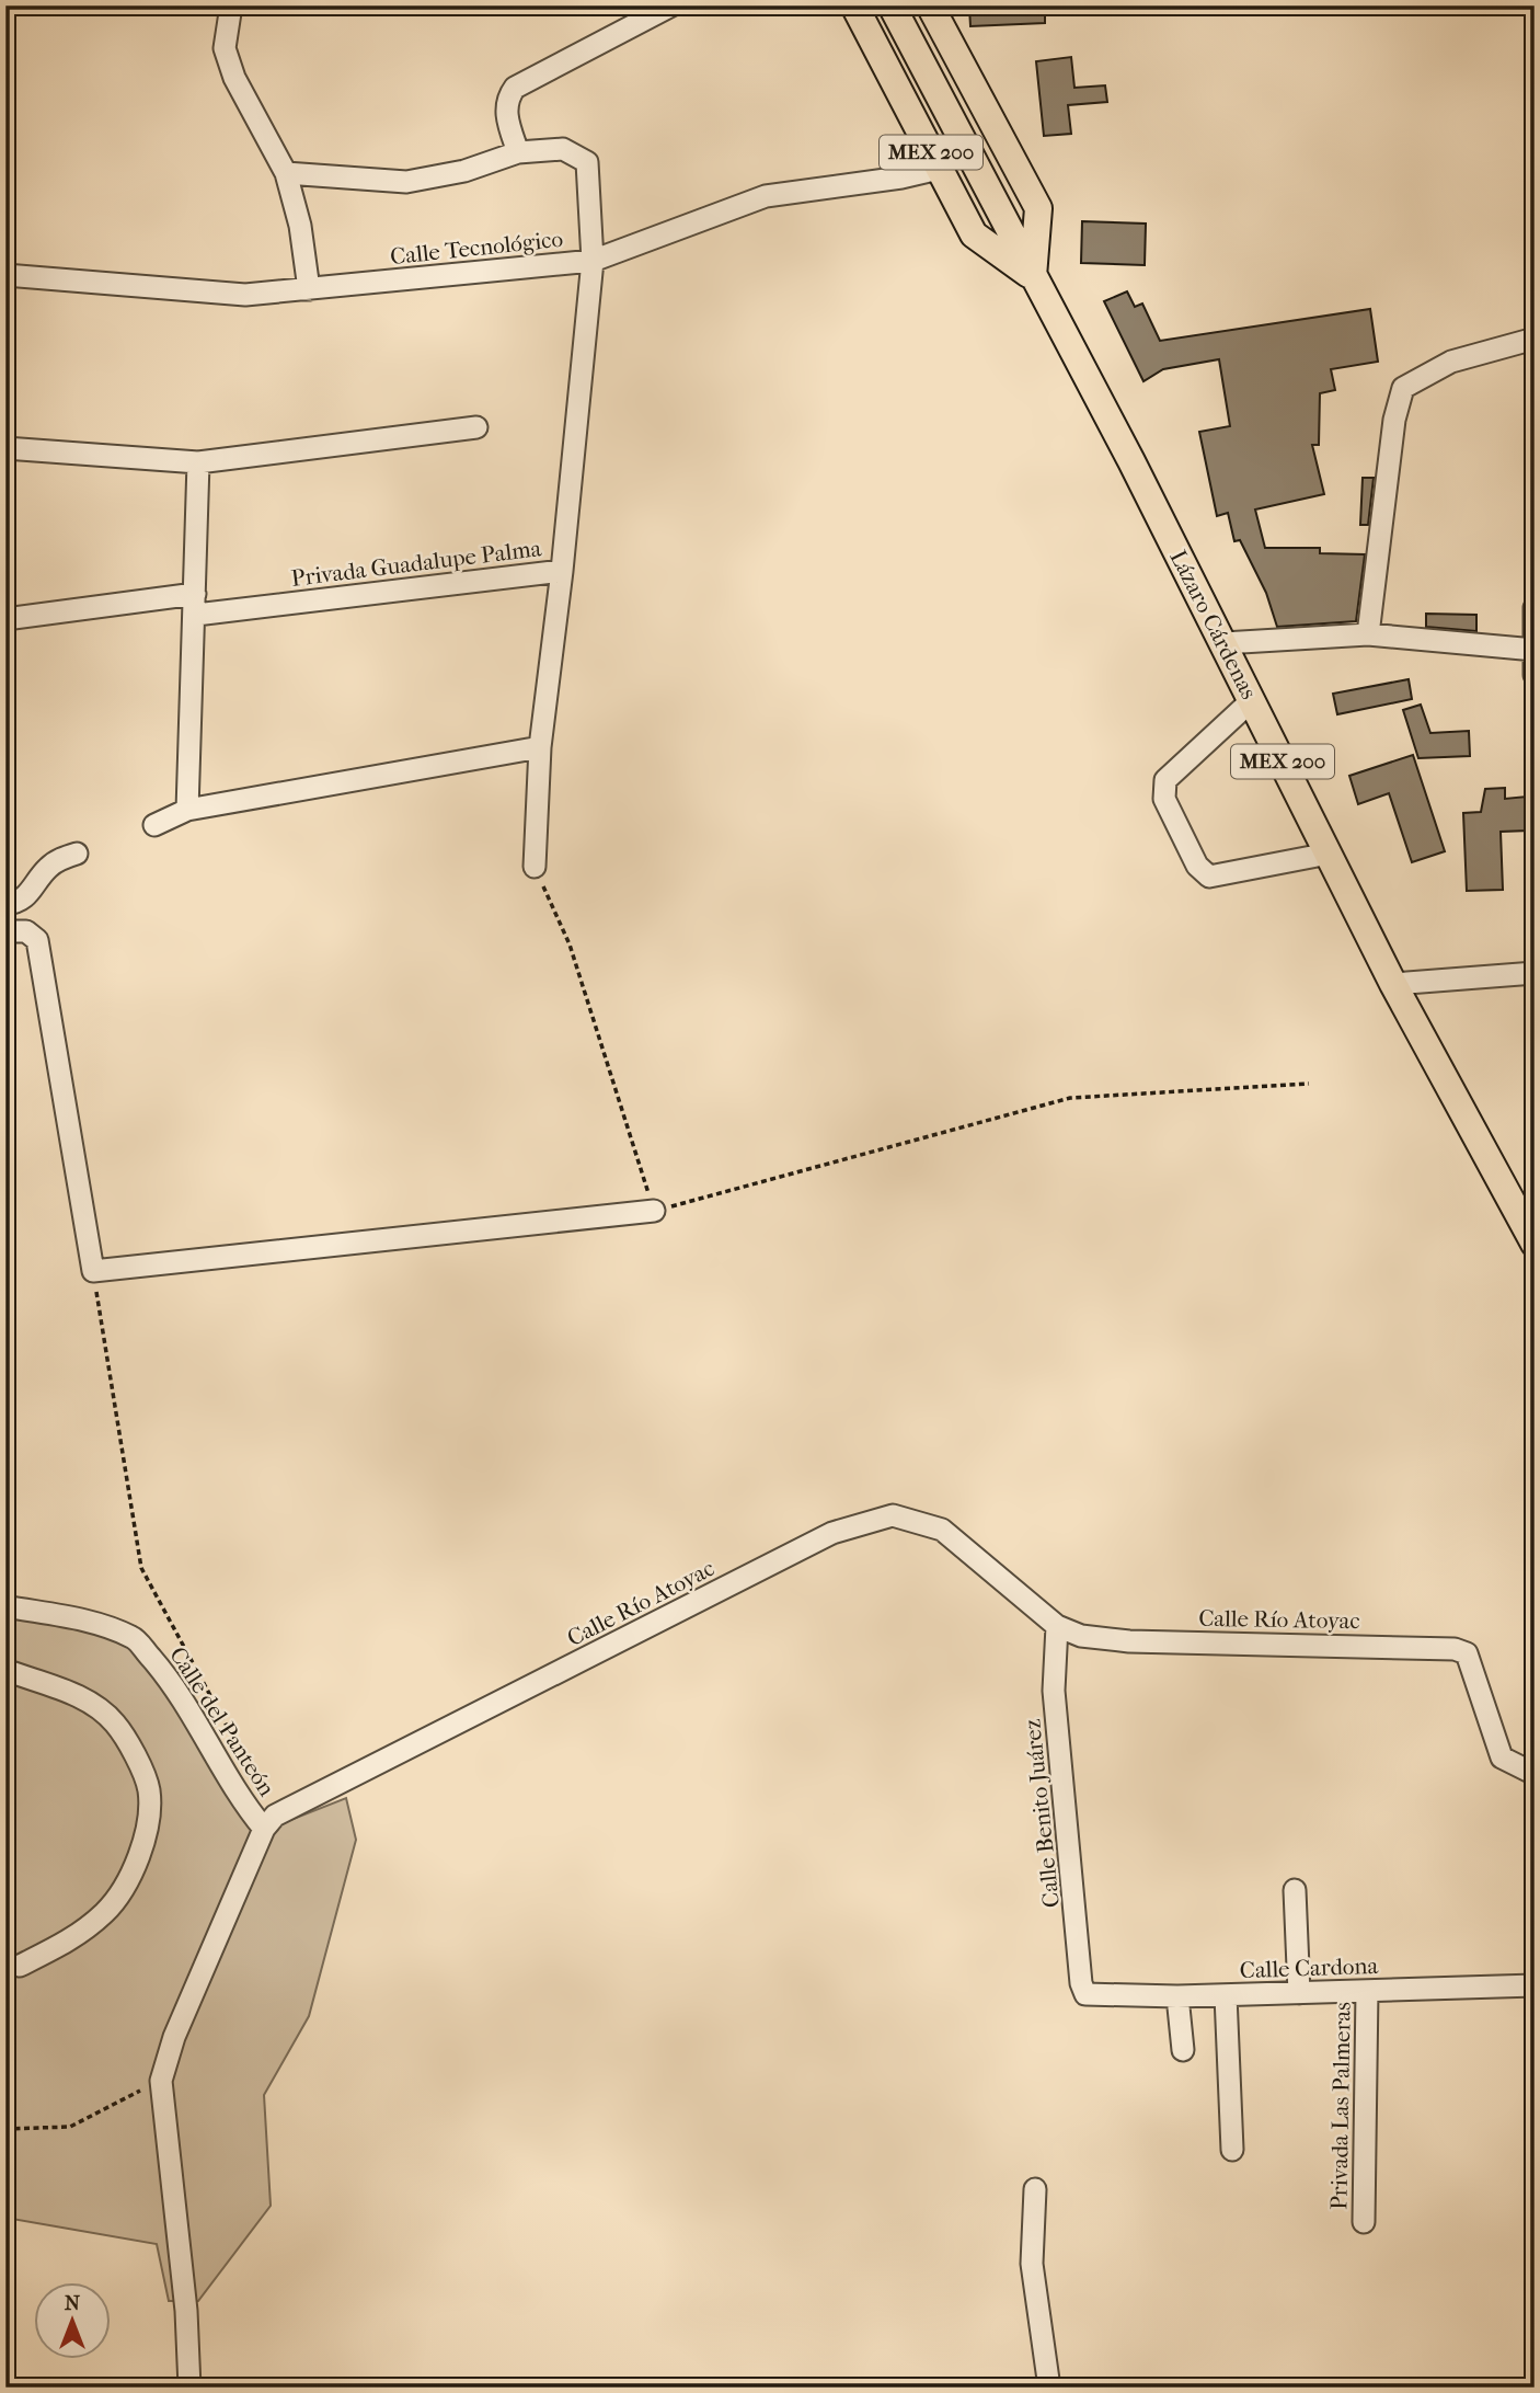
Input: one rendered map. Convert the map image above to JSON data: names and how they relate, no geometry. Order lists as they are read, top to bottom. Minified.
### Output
{"streets":{"main road":["MEX 200","Lázaro Cárdenas"],"street":["Calle Tecnológico","Privada Guadalupe Palma","Calle Río Atoyac","Calle del Panteón","Calle Benito Juárez","Calle Cardona","Privada Las Palmeras"]},"crossings":[["MEX 200","Calle Tecnológico"],["MEX 200","Lázaro Cárdenas"],["Calle Tecnológico","Privada Guadalupe Palma"],["Calle Río Atoyac","Calle del Panteón"],["Calle Río Atoyac","Calle Benito Juárez"],["Calle Benito Juárez","Calle Cardona"],["Calle Cardona","Privada Las Palmeras"]],"north":"top"}
